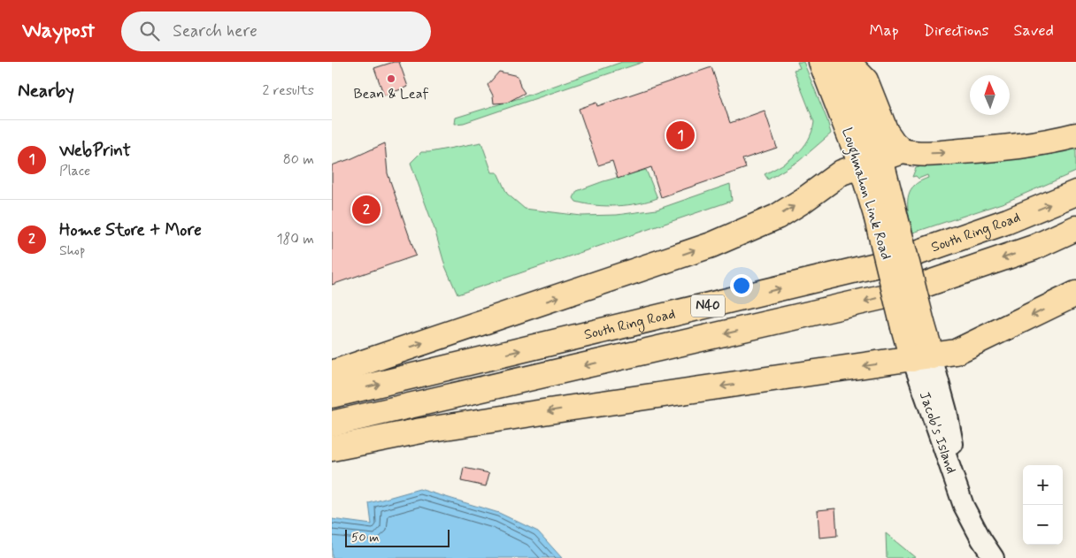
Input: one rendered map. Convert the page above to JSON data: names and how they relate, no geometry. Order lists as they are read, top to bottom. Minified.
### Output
{"streets":{"main road":["Loughmahon Link Road","South Ring Road","N40"],"street":["Jacob's Island"]},"crossings":[["Loughmahon Link Road","Jacob's Island"]],"places":["Bean & Leaf"],"scale_bar":"50 m","north":"top","page":{"header":"Waypost","search":"Search here","nav":["Map","Directions","Saved"],"heading":["Nearby","2 results"],"list":[{"mark":"1","name":"WebPrint","note":"Place","value":"80 m"},{"mark":"2","name":"Home Store + More","note":"Shop","value":"180 m"}],"pins":["1","2"],"map_buttons":["+","−"],"scale":"50 m"}}
